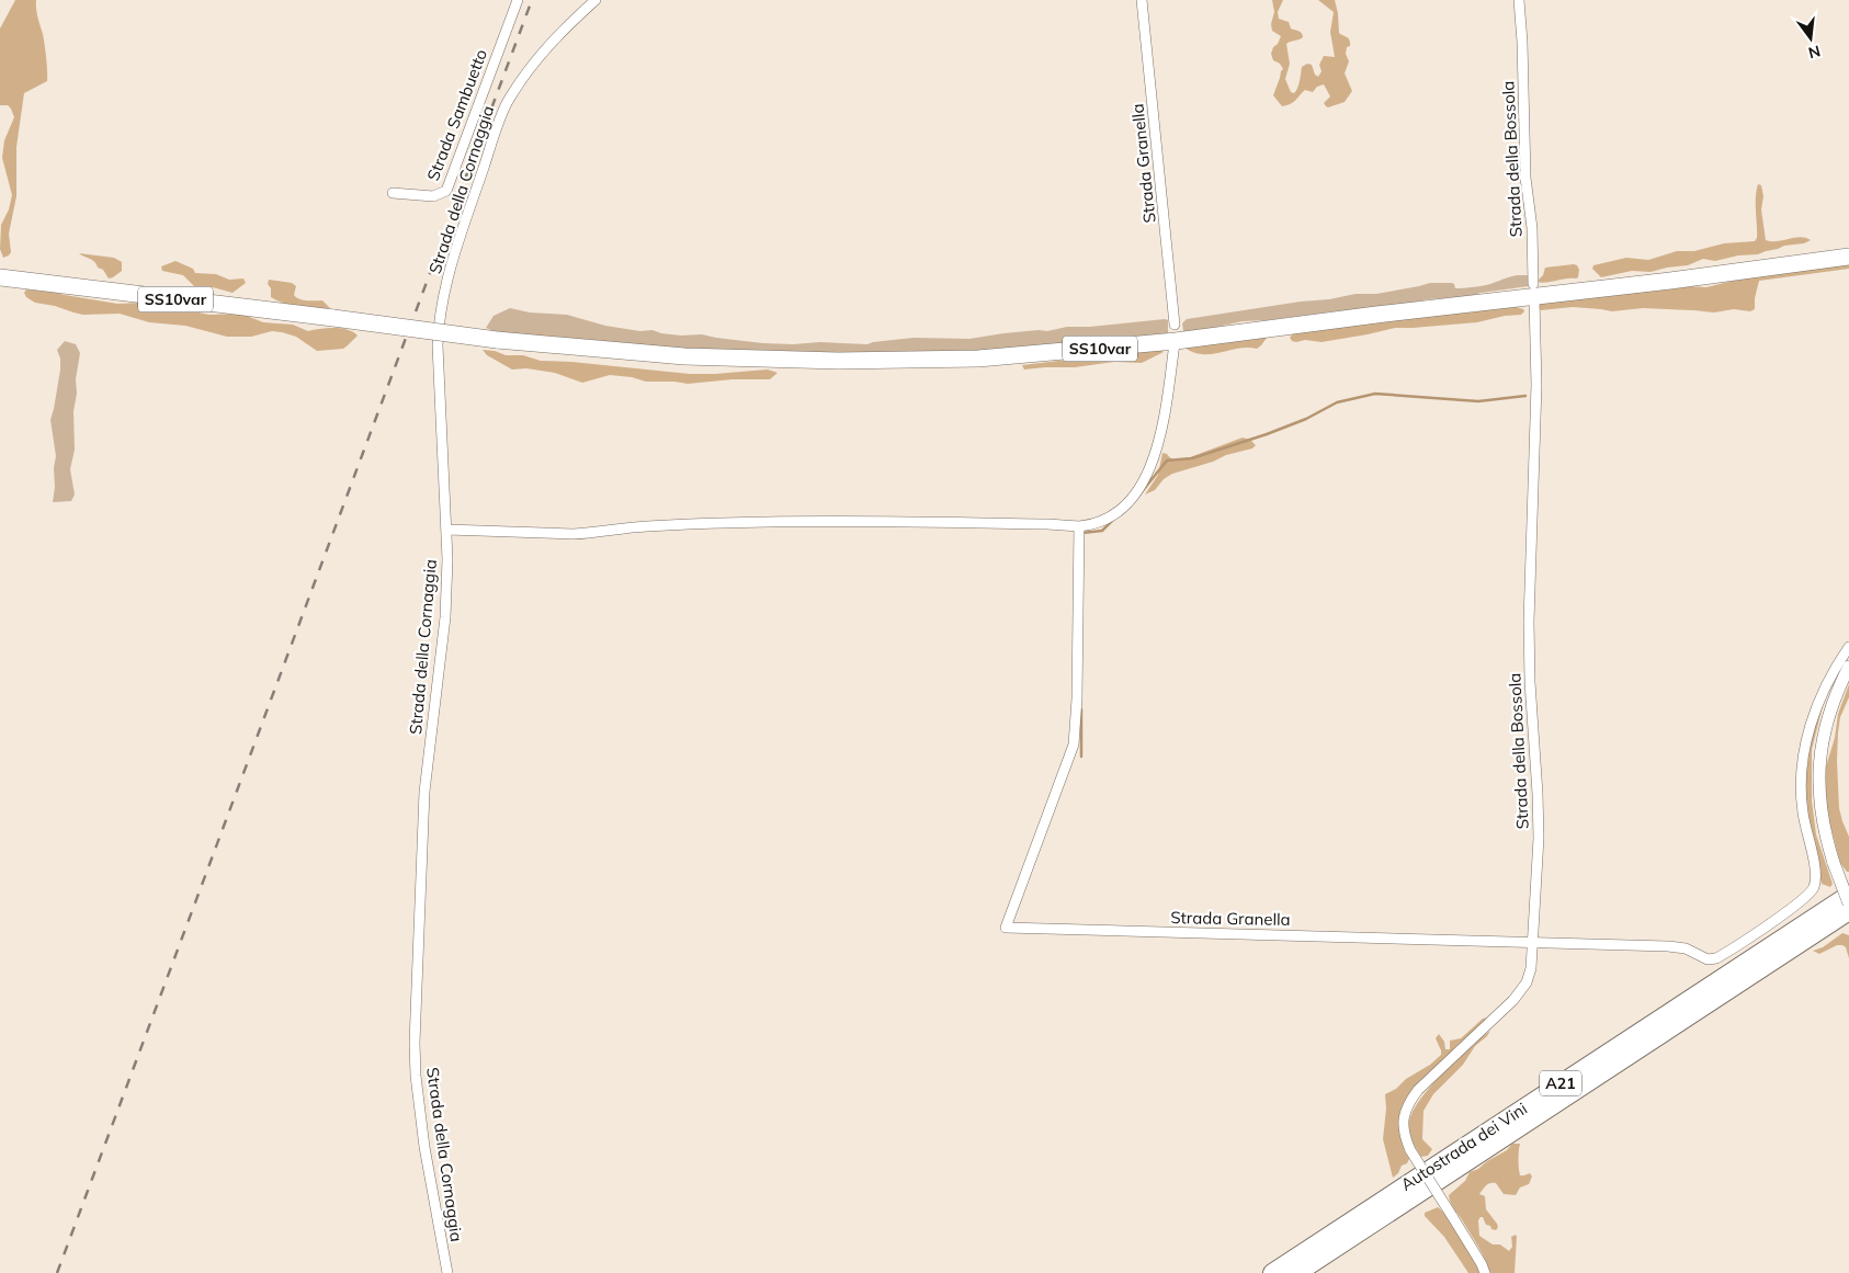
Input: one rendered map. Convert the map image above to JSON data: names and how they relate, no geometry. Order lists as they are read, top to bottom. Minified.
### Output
{"streets":{"highway":["SS10var","A21","Autostrada dei Vini"],"street":["Strada Sambuetto","Strada della Bossola","Strada Granella","Strada della Cornaggia"]},"crossings":[["Strada della Bossola","Strada Granella"]],"north":"bottom"}
